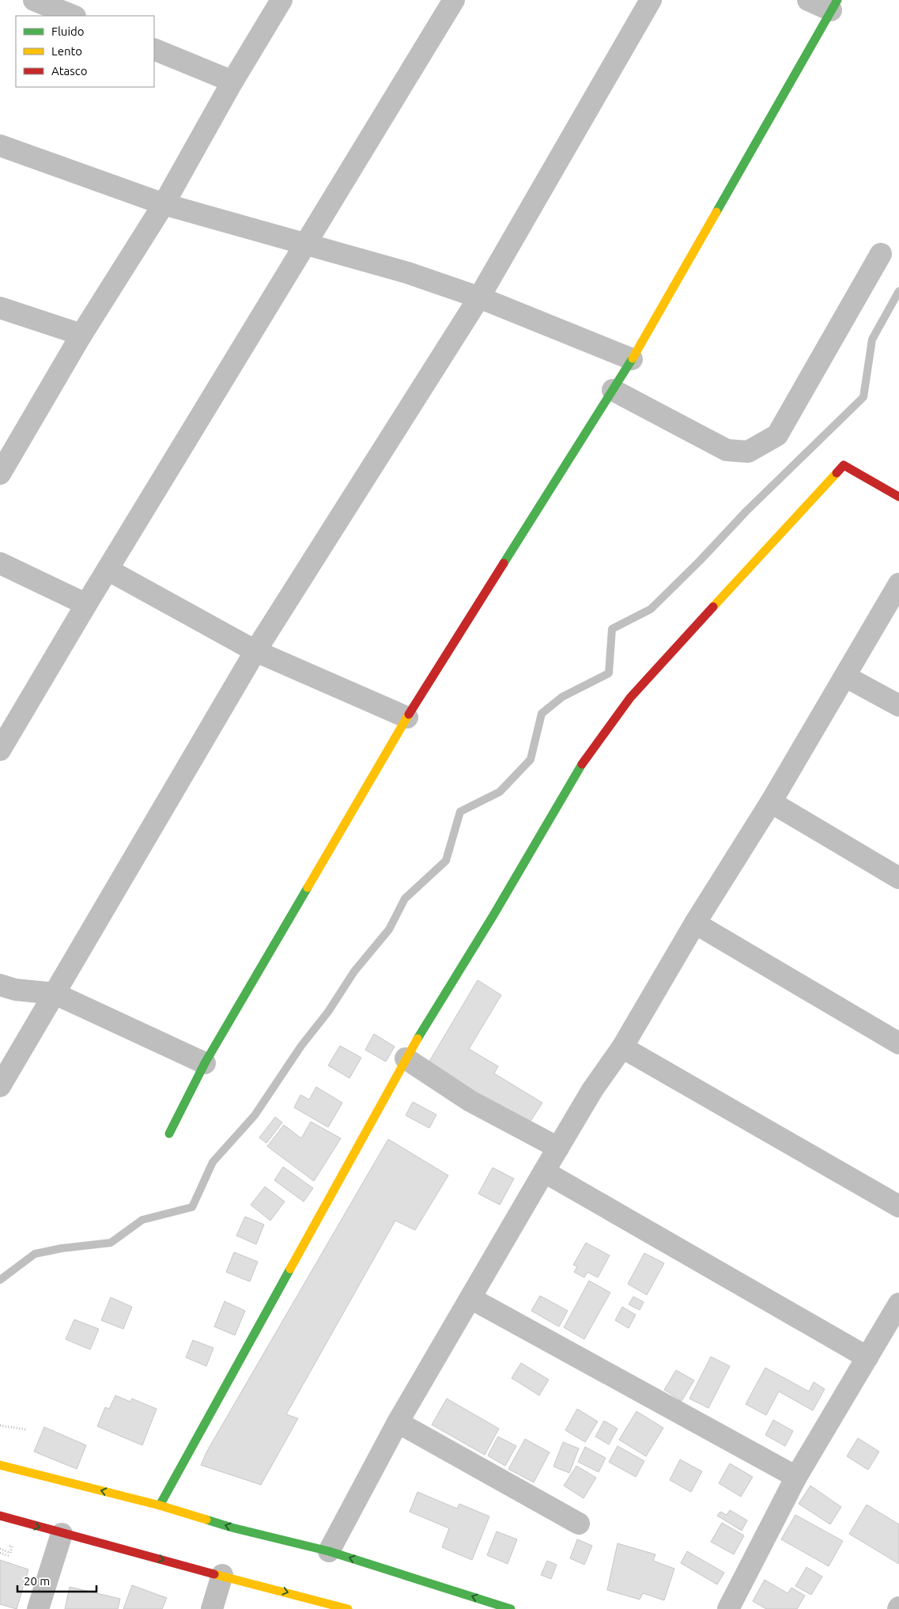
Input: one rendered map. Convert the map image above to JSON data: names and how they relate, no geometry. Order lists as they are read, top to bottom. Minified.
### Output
{"legend":["Fluido","Lento","Atasco"],"scale_bar":"20 m"}
